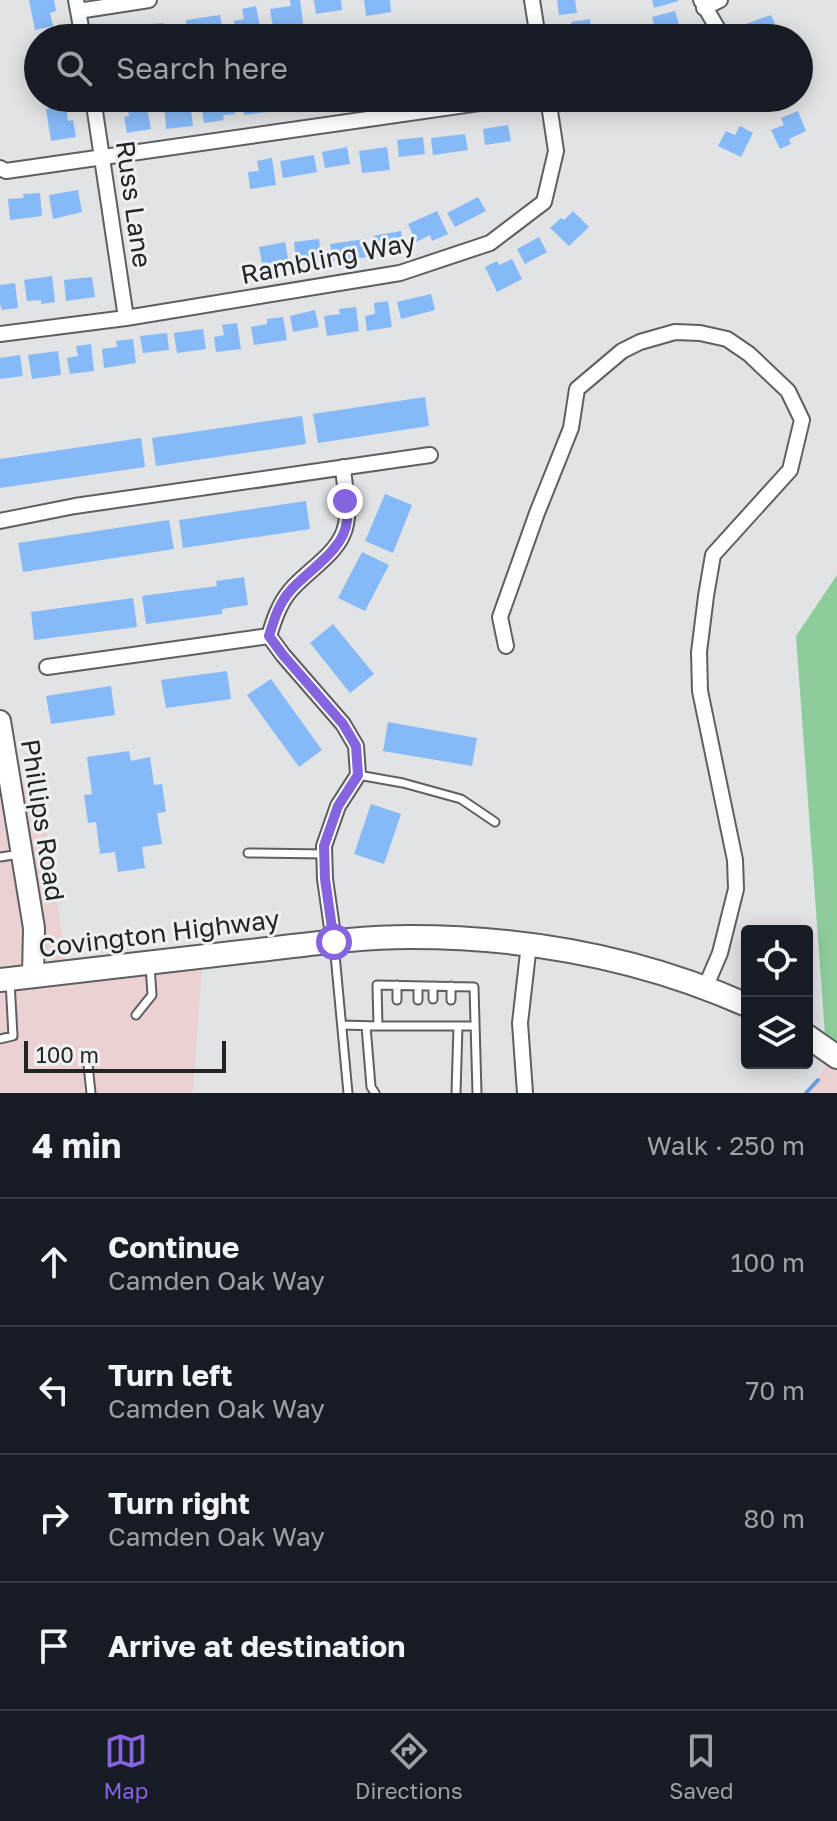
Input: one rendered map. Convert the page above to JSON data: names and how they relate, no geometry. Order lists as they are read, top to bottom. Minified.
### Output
{"streets":{"main road":["Covington Highway"],"street":["Russ Lane","Rambling Way","Phillips Road"]},"crossings":[["Russ Lane","Rambling Way"],["Phillips Road","Covington Highway"]],"scale_bar":"100 m","page":{"search":"Search here","scale":"100 m","heading":["4 min","Walk · 250 m"],"list":[["Continue","Camden Oak Way","100 m"],["Turn left","Camden Oak Way","70 m"],["Turn right","Camden Oak Way","80 m"],"Arrive at destination"],"nav":["Map","Directions","Saved"]}}
